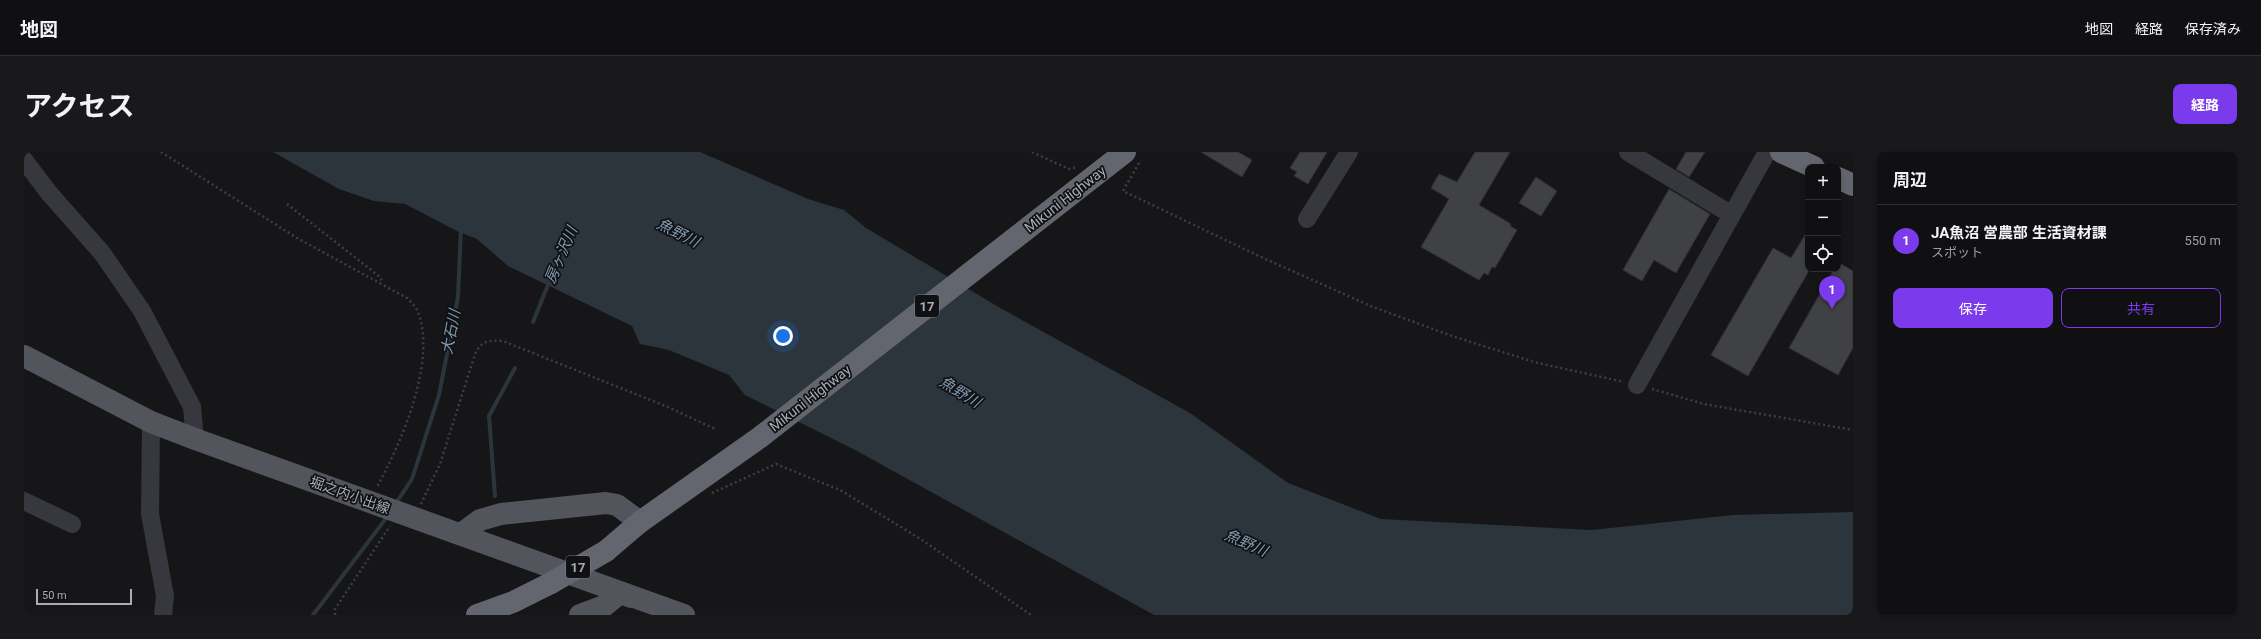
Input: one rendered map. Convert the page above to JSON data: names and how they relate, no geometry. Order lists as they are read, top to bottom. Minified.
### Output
{"streets":{"highway":["Mikuni Highway","17"],"main road":["堀之内小出線"]},"water":["魚野川","房ヶ沢川","大石川"],"scale_bar":"50 m","page":{"header":"地図","nav":["地図","経路","保存済み"],"title":"アクセス","buttons":["経路",["保存","共有"]],"heading":"周辺","map_buttons":["+","−"],"list":[{"mark":"1","name":"JA魚沼 営農部 生活資材課","note":"スポット","value":"550 m"}],"pins":"1","scale":"50 m"}}
